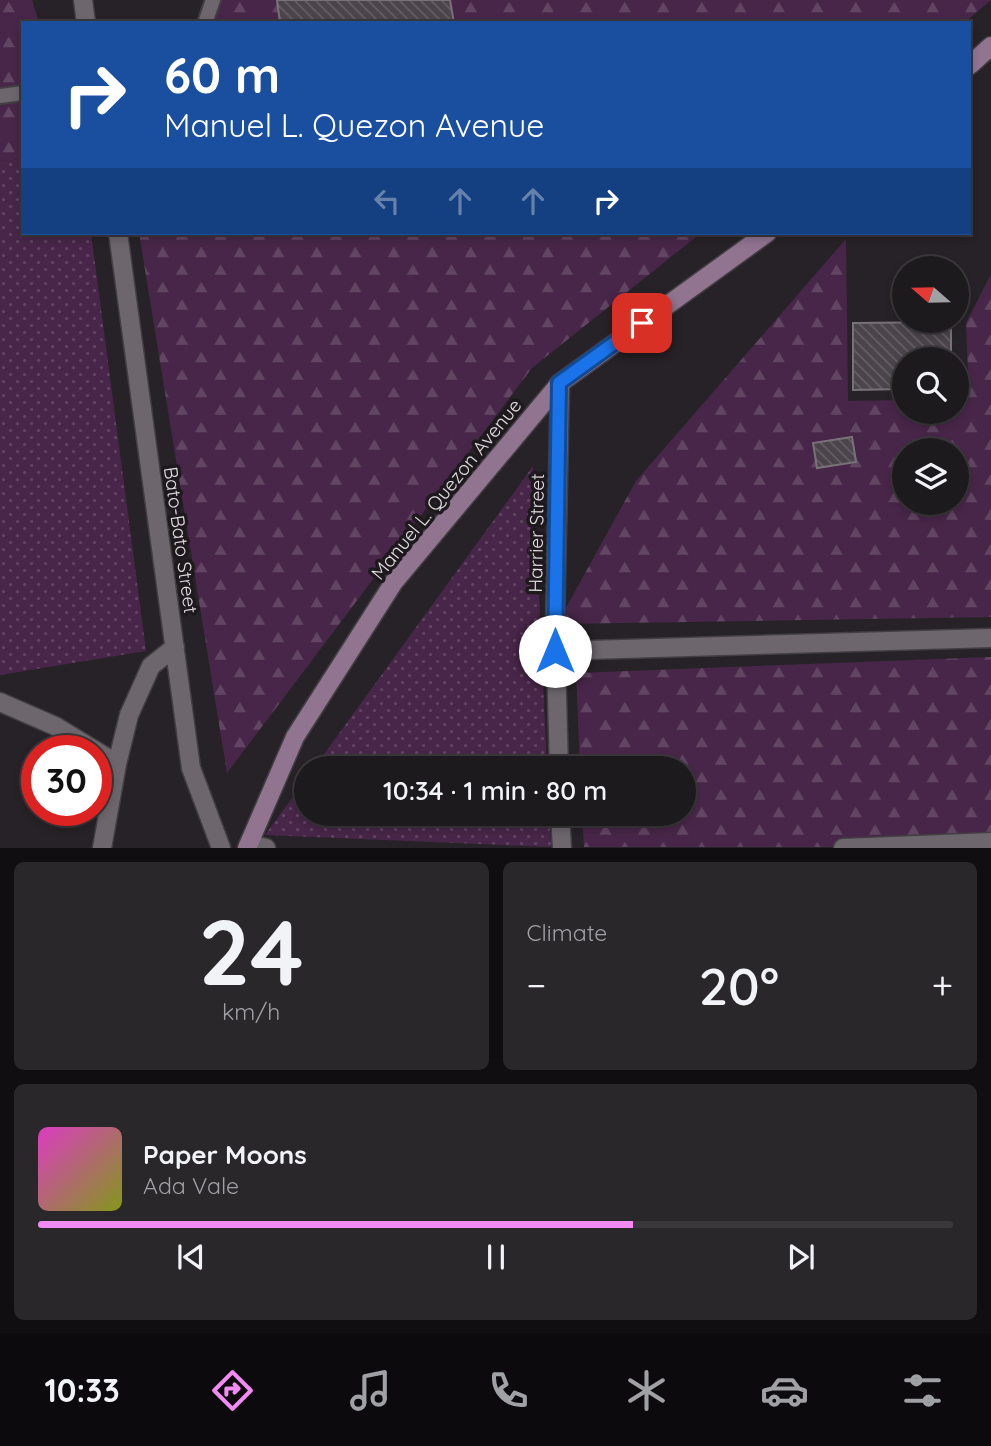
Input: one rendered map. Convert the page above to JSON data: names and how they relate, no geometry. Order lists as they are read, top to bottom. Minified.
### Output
{"streets":{"street":["Manuel L. Quezon Avenue","Harrier Street","Bato-Bato Street"]},"crossings":[["Manuel L. Quezon Avenue","Harrier Street"]],"north":"left","page":{"turn":["60 m","Manuel L. Quezon Avenue"],"limit":"30","trip":"10:34 · 1 min · 80 m","tile":[["24","km/h"],"Climate"],"heat":["−","20°","+"],"song":["Paper Moons","Ada Vale"],"tabs":"10:33"}}
